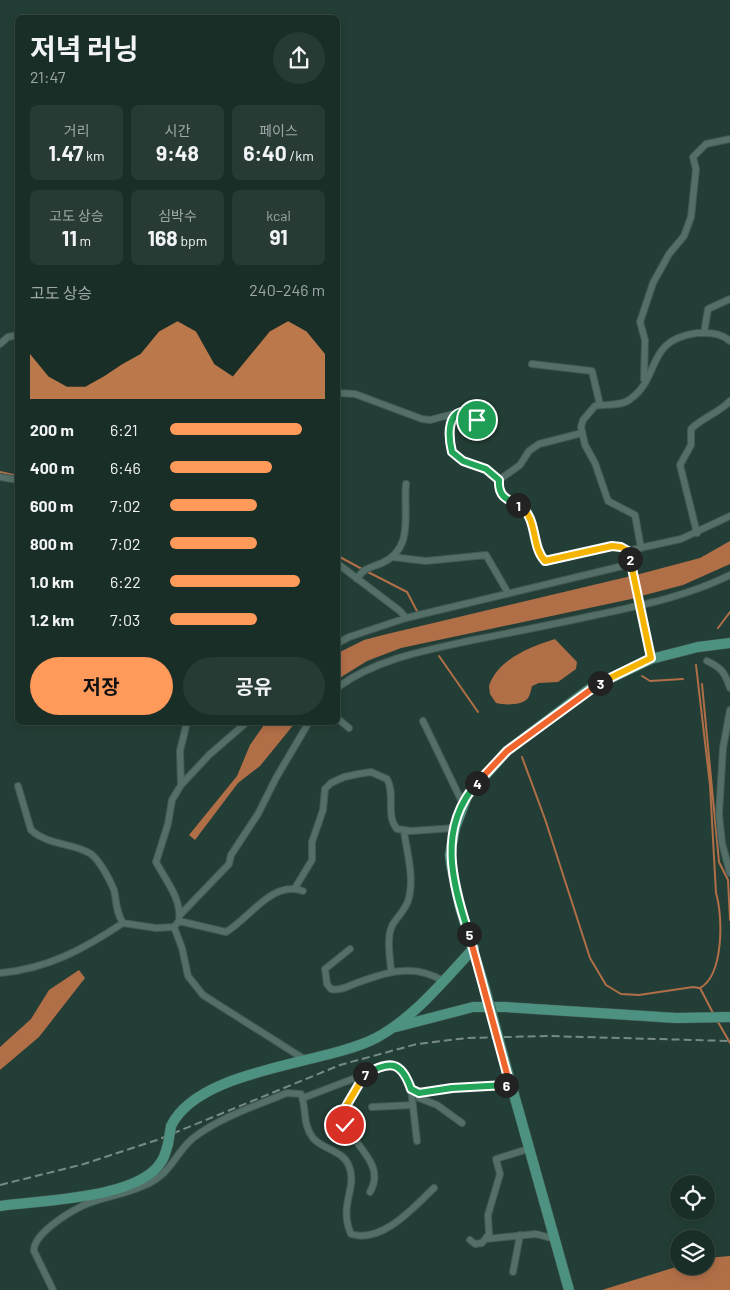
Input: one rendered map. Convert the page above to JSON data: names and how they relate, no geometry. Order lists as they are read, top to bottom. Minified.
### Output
{"page":{"heading":["저녁 러닝","21:47"],"stats":[["거리","1.47 km"],["시간","9:48"],["페이스","6:40 /km"],["고도 상승","11 m"],["심박수","168 bpm"],["kcal","91"]],"chart":["고도 상승","240–246 m"],"list":[{"name":"200 m","note":"6:21"},{"name":"400 m","note":"6:46"},{"name":"600 m","note":"7:02"},{"name":"800 m","note":"7:02"},{"name":"1.0 km","note":"6:22"},{"name":"1.2 km","note":"7:03"}],"pins":["1","2","3","4","5","7","6"],"buttons":["저장","공유"]}}
